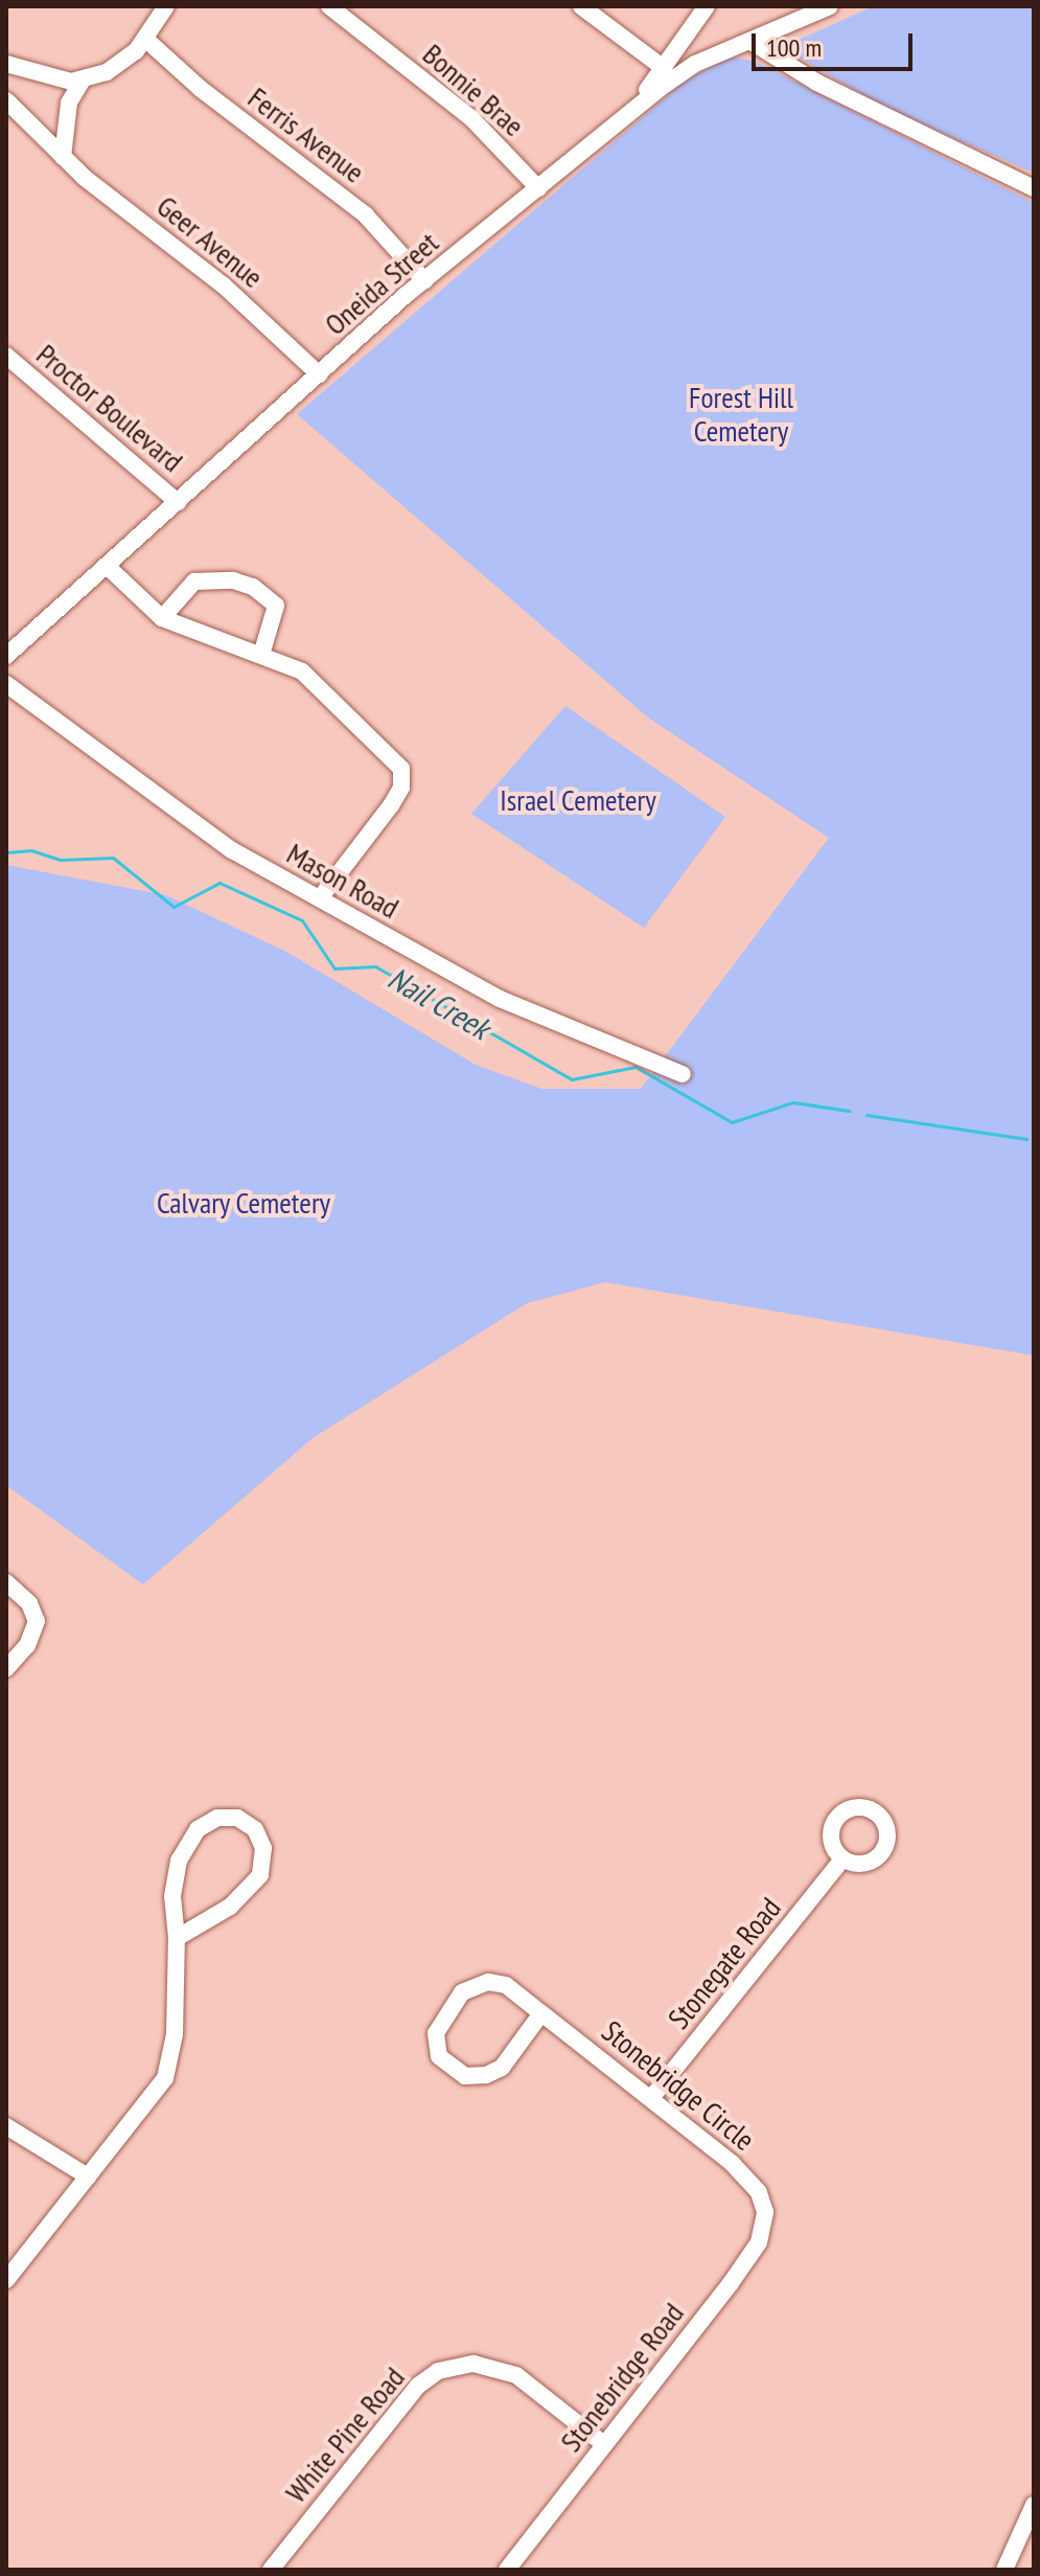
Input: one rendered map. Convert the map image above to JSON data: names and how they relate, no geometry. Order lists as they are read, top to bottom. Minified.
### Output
{"streets":{"street":["Bonnie Brae","Ferris Avenue","Geer Avenue","Oneida Street","Proctor Boulevard","Mason Road","Stonegate Road","Stonebridge Circle","Stonebridge Road","White Pine Road"]},"crossings":[["Bonnie Brae","Oneida Street"],["Ferris Avenue","Oneida Street"],["Geer Avenue","Oneida Street"],["Oneida Street","Proctor Boulevard"],["Stonegate Road","Stonebridge Circle"],["Stonebridge Circle","Stonebridge Road"],["Stonebridge Road","White Pine Road"]],"water":["Nail Creek"],"parks":["Forest Hill Cemetery","Israel Cemetery","Calvary Cemetery"],"scale_bar":"100 m"}
